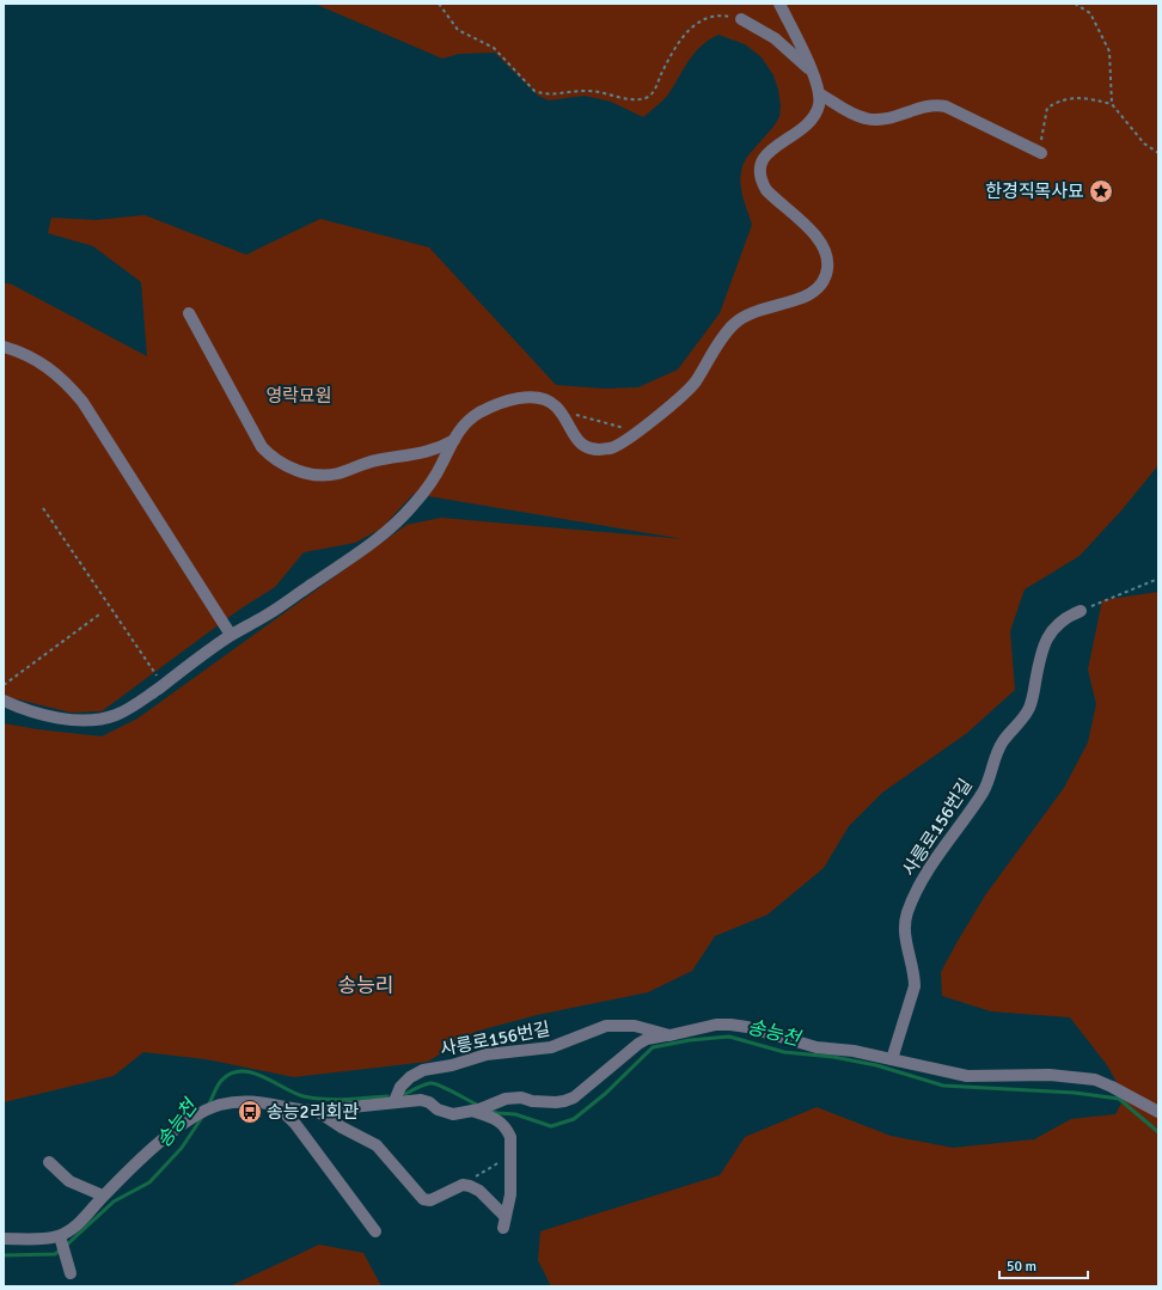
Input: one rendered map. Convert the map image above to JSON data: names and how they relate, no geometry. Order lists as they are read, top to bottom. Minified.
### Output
{"streets":{"street":["사릉로156번길"]},"districts":["송능리"],"water":["송능천"],"parks":["영락묘원"],"places":{"place":["한경직목사묘"],"bus stop":["송능2리회관"]},"scale_bar":"50 m"}
